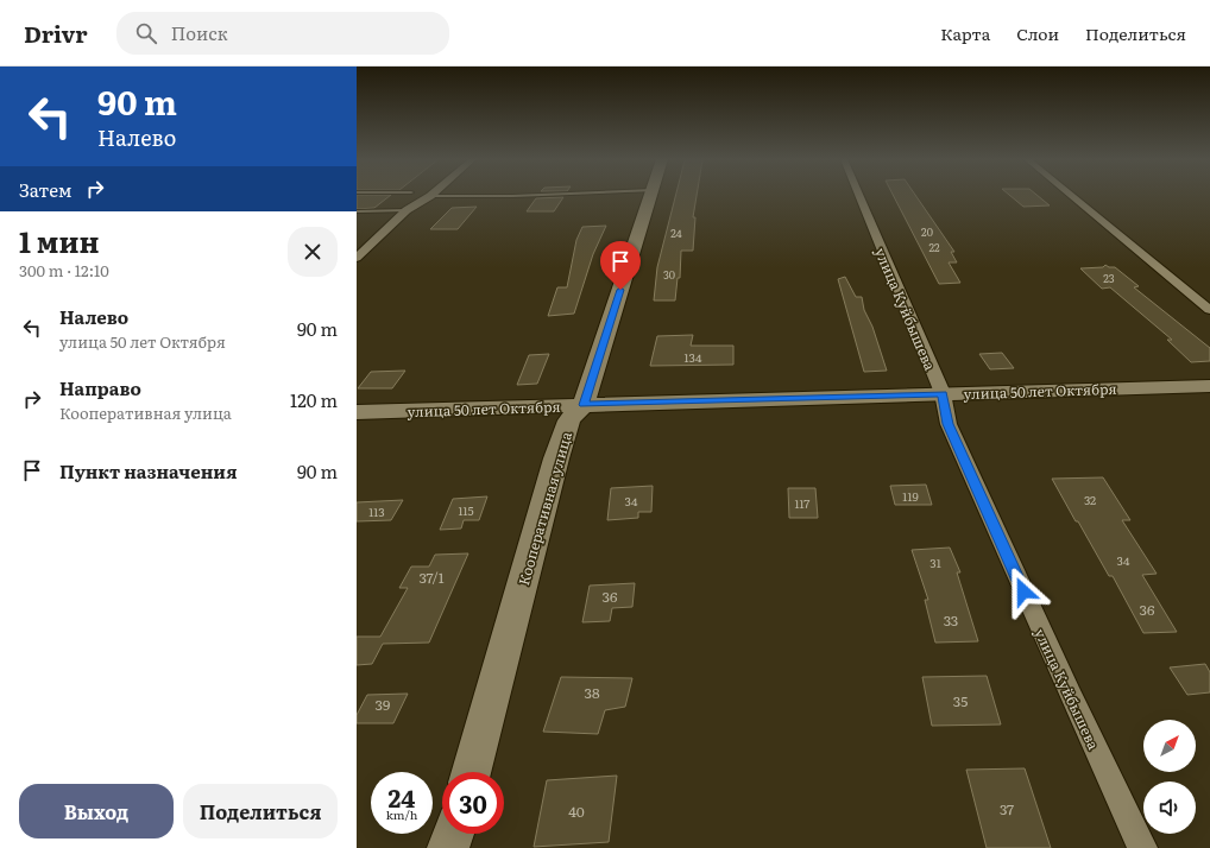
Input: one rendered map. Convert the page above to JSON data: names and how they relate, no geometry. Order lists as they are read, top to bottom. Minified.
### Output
{"streets":{"street":["улица Куйбышева","улица 50 лет Октября","Кооперативная улица"]},"crossings":[["улица Куйбышева","улица 50 лет Октября"],["улица 50 лет Октября","Кооперативная улица"]],"house_numbers":["20","24","22","30","23","134","119","32","34","117","115","113","34","31","37/1","36","36","33","38","35","39","37","40"],"north":"top right","page":{"header":"Drivr","search":"Поиск","nav":["Карта","Слои","Поделиться"],"turn":["90 m","Налево"],"then":"Затем","heading":["1 мин","300 m · 12:10"],"list":[{"name":"Налево","note":"улица 50 лет Октября","value":"90 m"},{"name":"Направо","note":"Кооперативная улица","value":"120 m"},{"name":"Пункт назначения","value":"90 m"}],"speed":"24 km/h","limit":"30","buttons":["Выход","Поделиться"]}}
